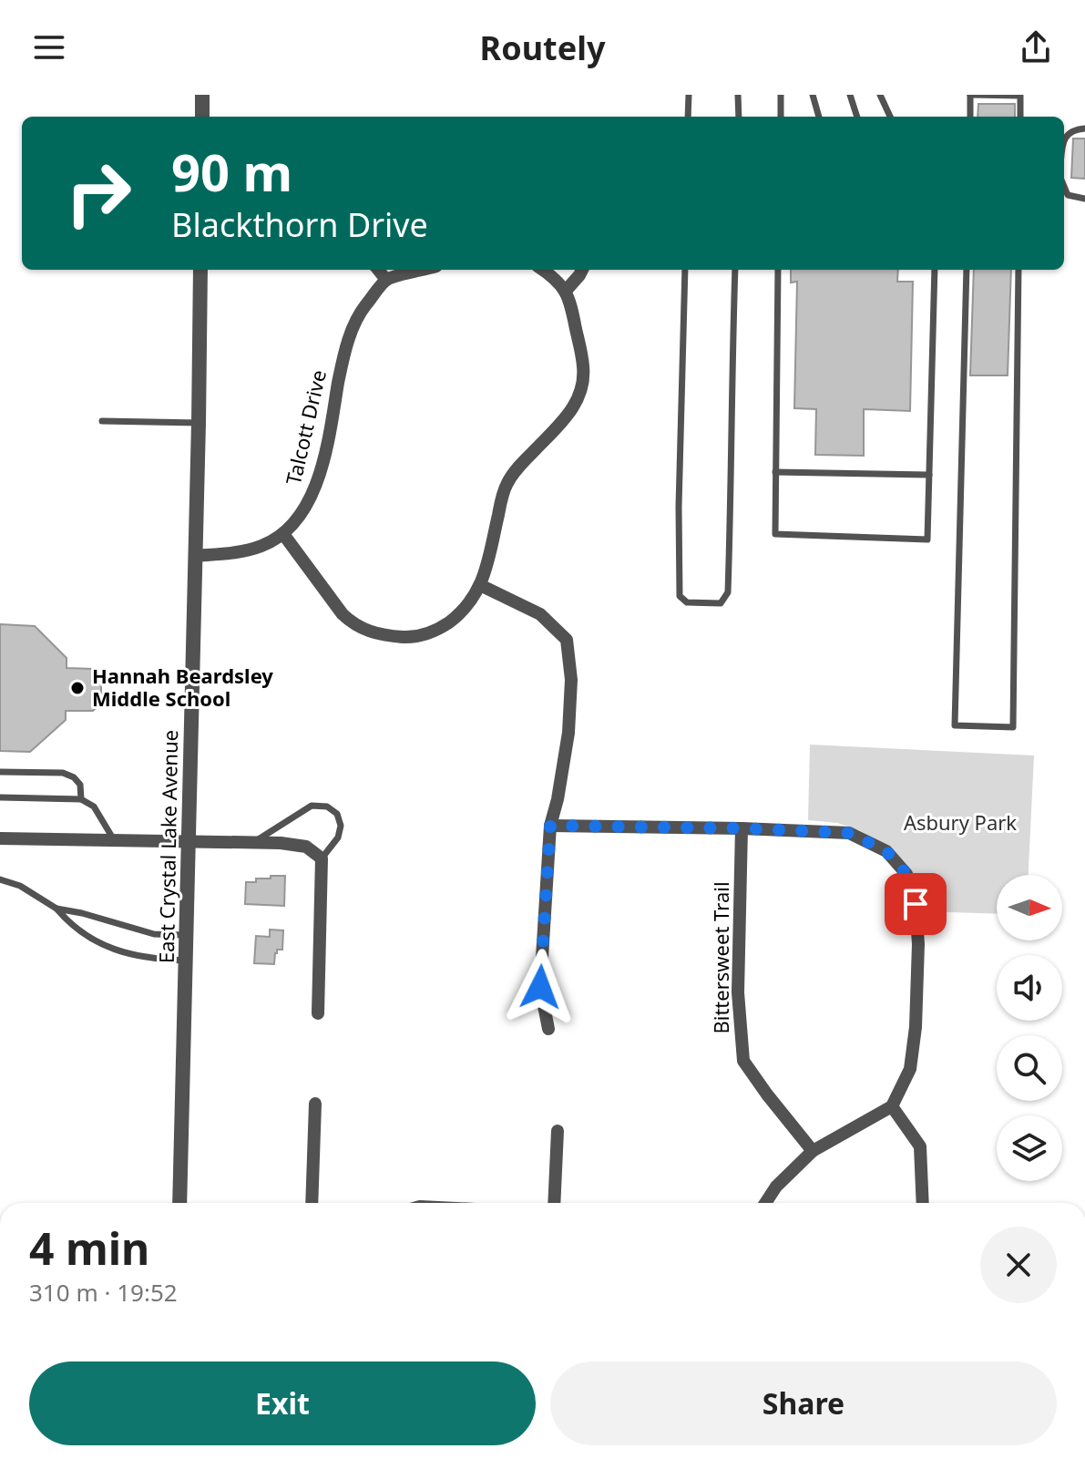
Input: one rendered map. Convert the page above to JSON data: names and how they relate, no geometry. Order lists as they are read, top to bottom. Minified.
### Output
{"streets":{"street":["Talcott Drive","East Crystal Lake Avenue","Bittersweet Trail"]},"parks":["Asbury Park"],"places":["Hannah Beardsley Middle School"],"north":"right","page":{"header":"Routely","turn":["90 m","Blackthorn Drive"],"heading":["4 min","310 m · 19:52"],"buttons":["Exit","Share"]}}
